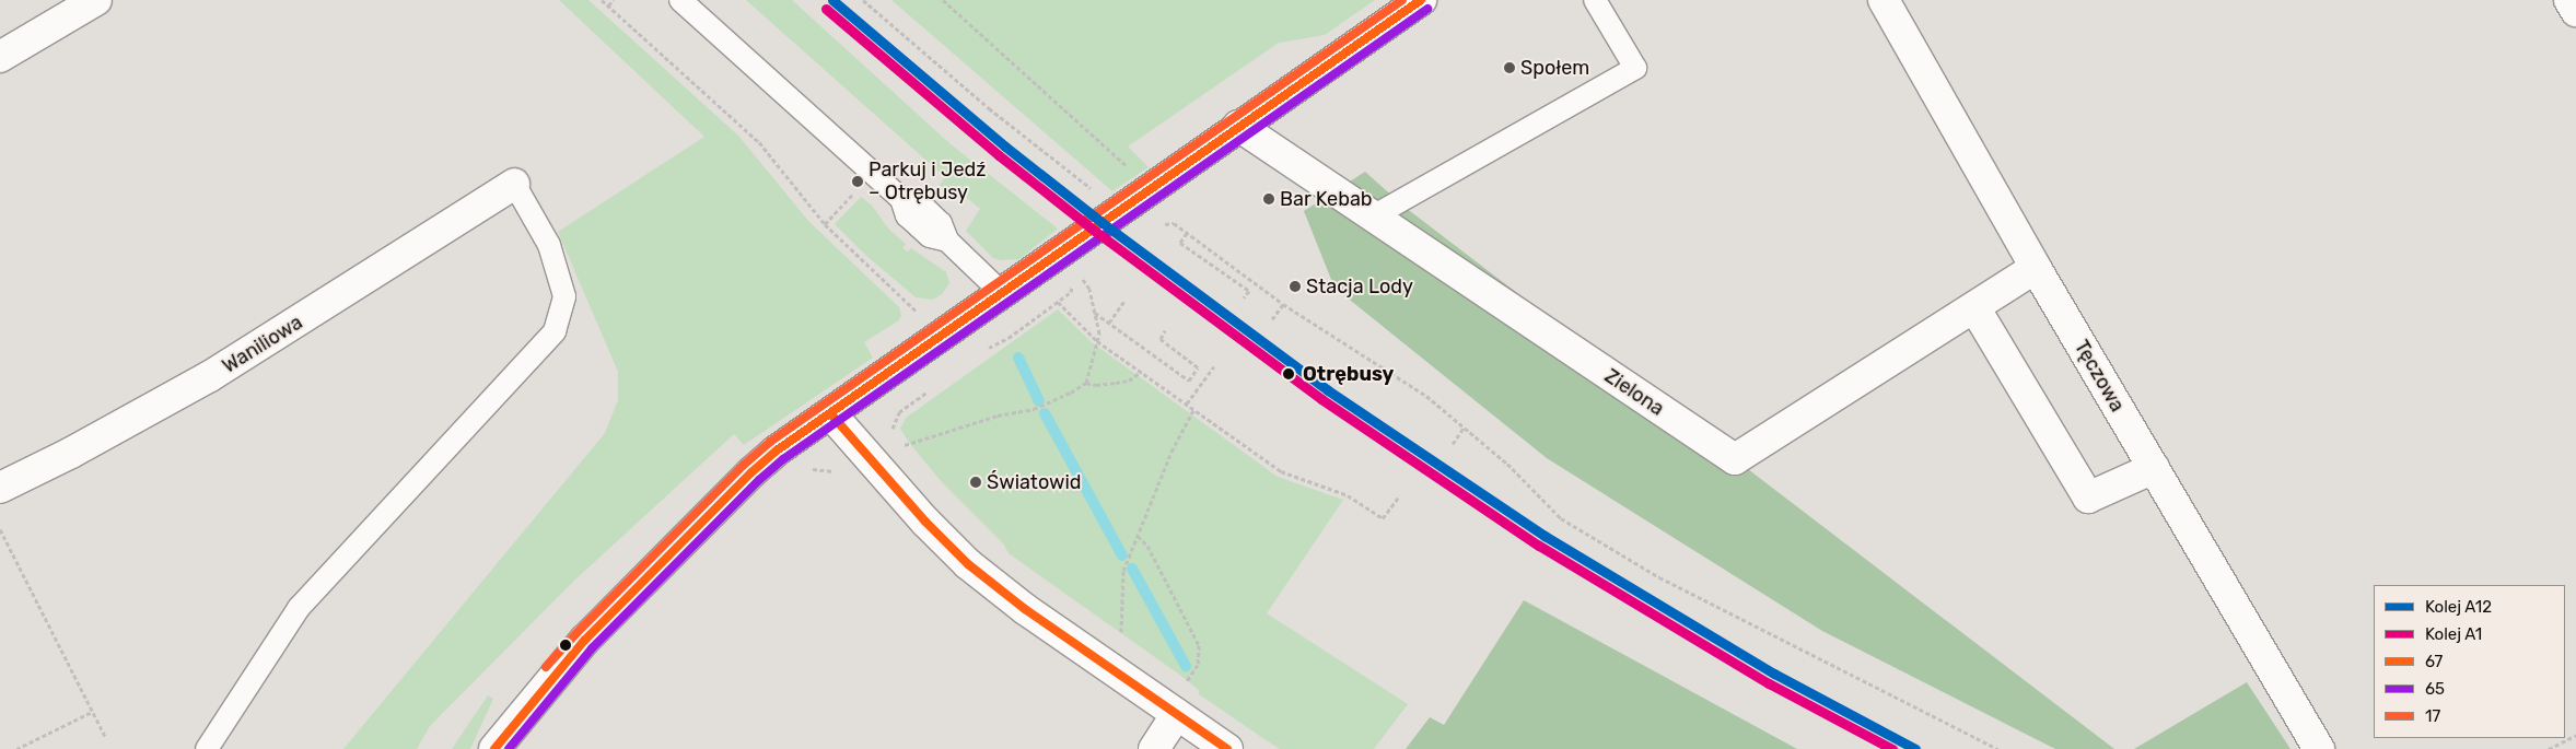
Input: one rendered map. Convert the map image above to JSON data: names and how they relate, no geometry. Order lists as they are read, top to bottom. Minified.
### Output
{"streets":{"street":["Waniliowa","Tęczowa","Zielona"]},"crossings":[["Tęczowa","Zielona"]],"places":["Społem","Parkuj i Jedź – Otrębusy","Bar Kebab","Stacja Lody","Otrębusy","Światowid"],"lines":["rail line A12","transit line 67","transit line 17","rail line A1","transit line 65"],"legend":["Kolej A12","Kolej A1","67","65","17"]}
